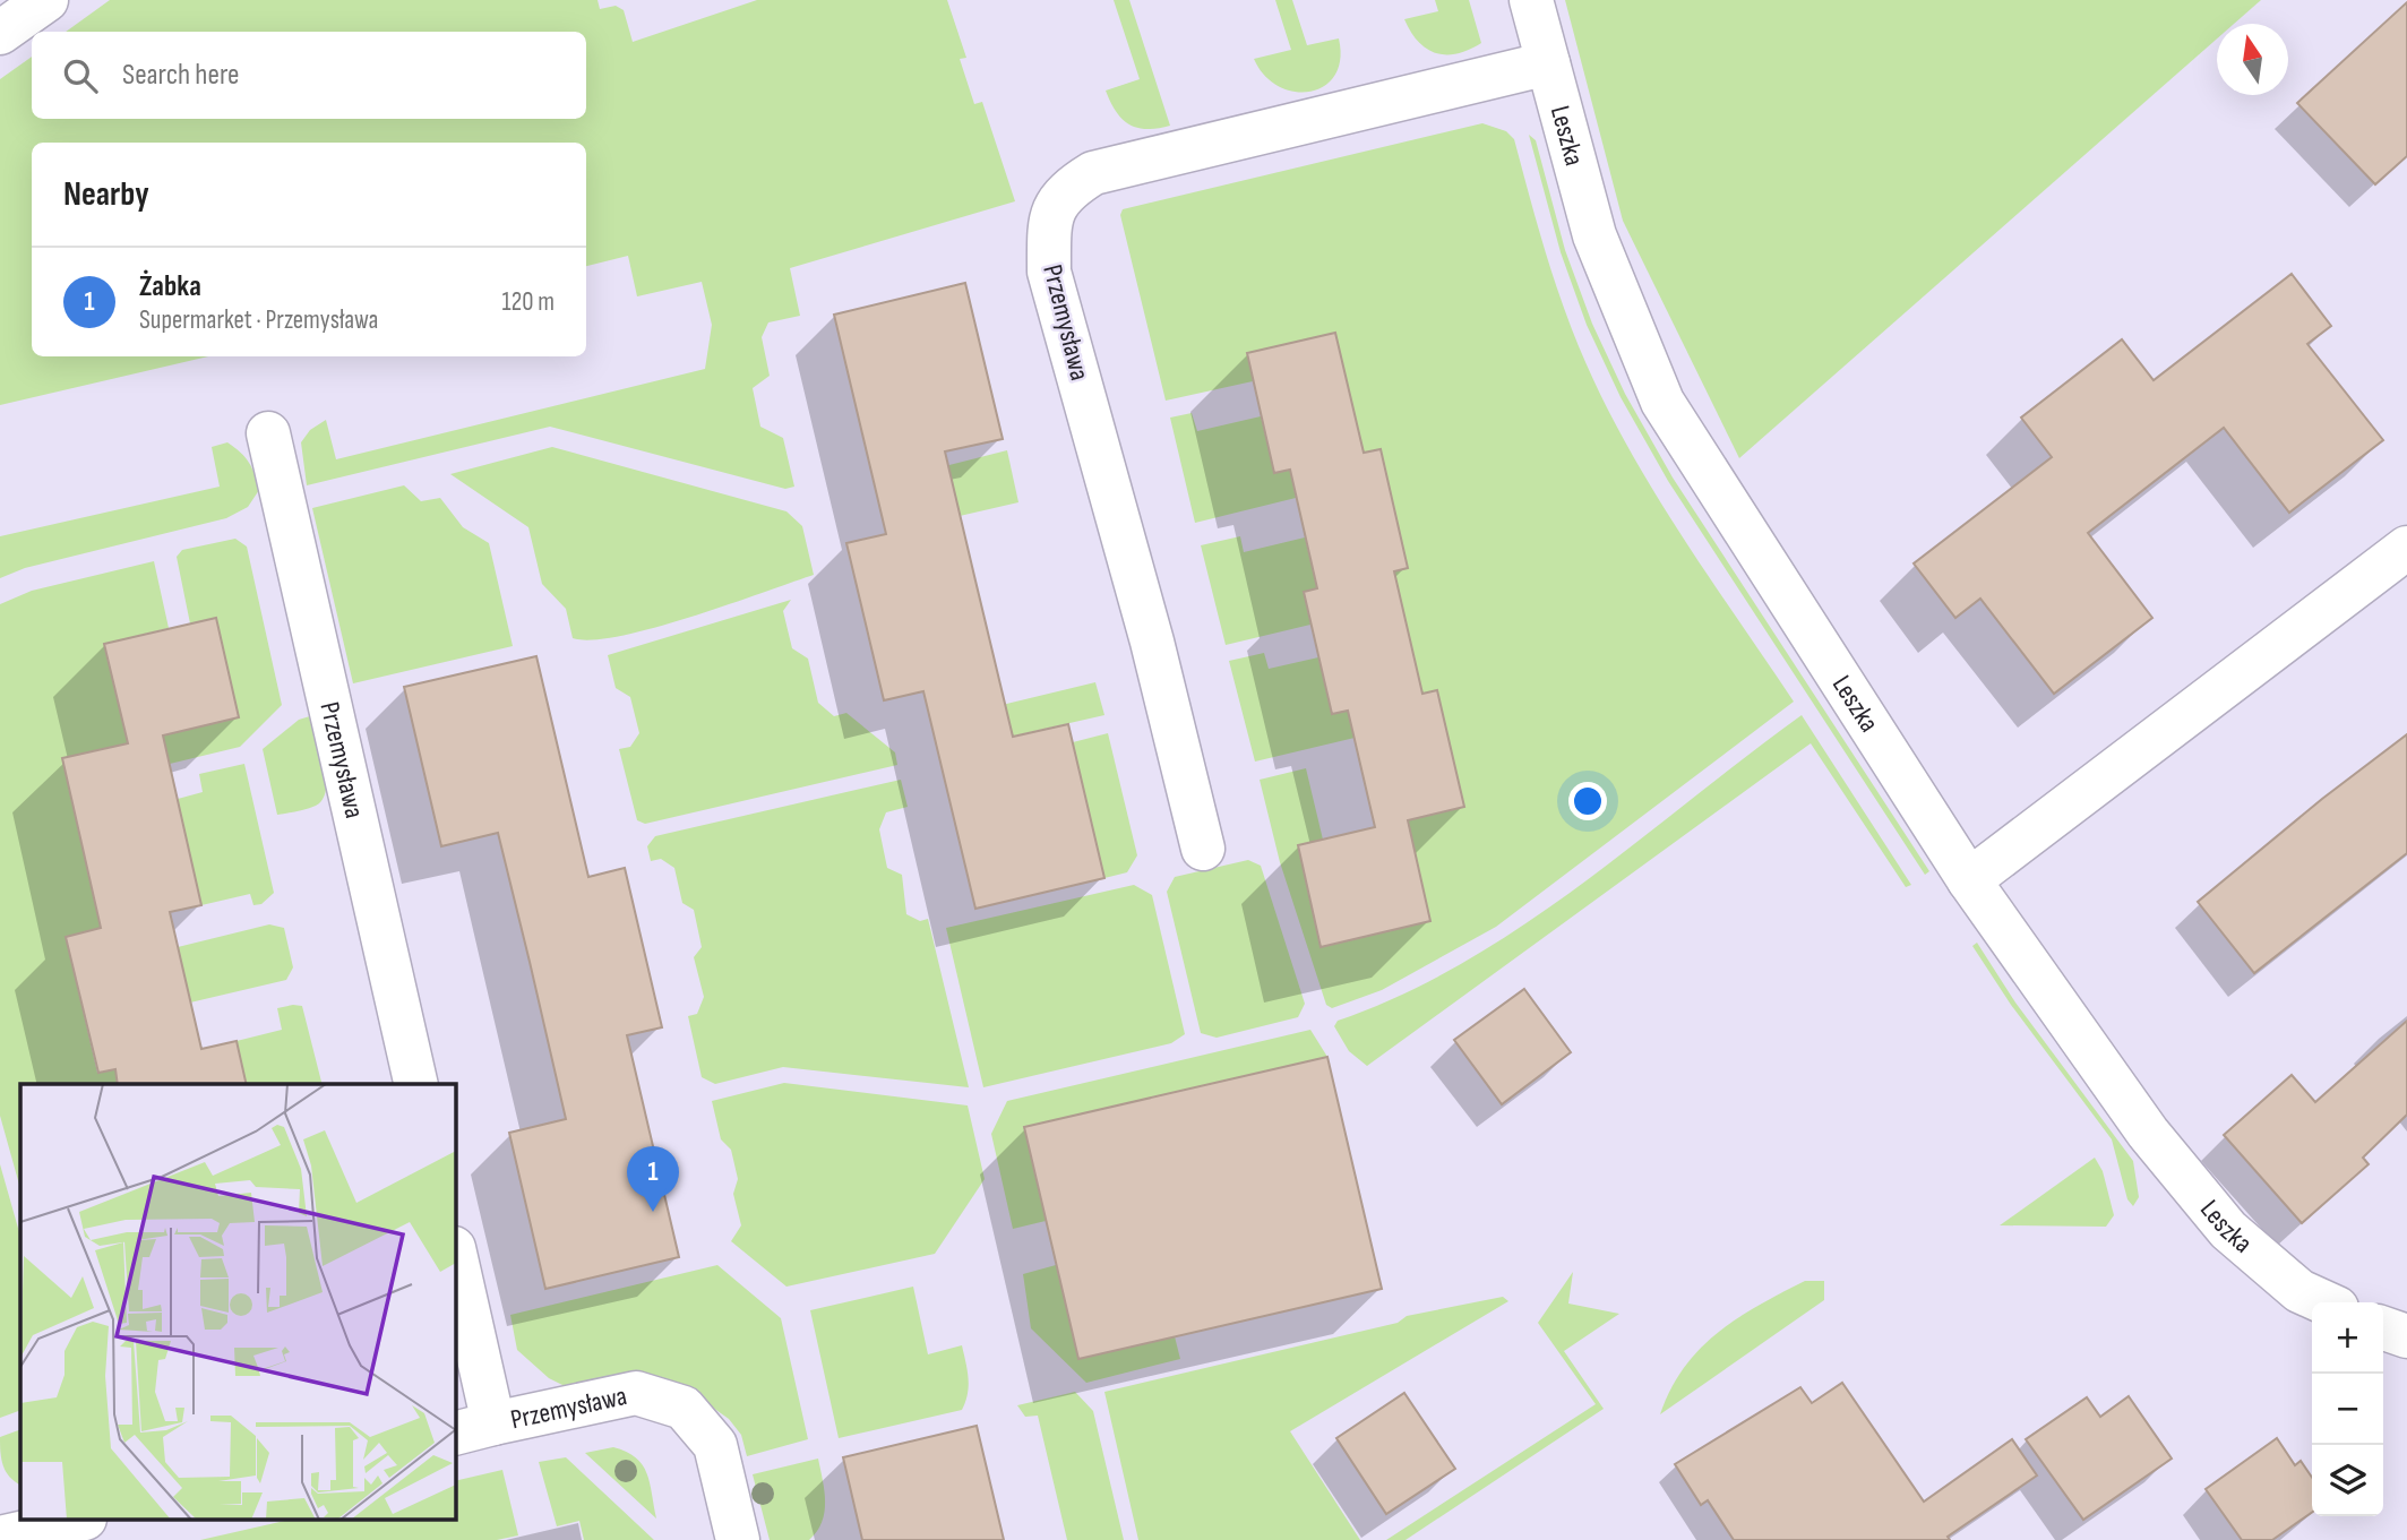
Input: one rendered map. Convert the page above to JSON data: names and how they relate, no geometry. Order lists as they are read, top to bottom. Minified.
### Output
{"streets":{"street":["Leszka","Przemysława"]},"crossings":[["Leszka","Przemysława"]],"north":"top","page":{"search":"Search here","heading":"Nearby","list":[{"mark":"1","name":"Żabka","note":"Supermarket · Przemysława","value":"120 m"}],"pins":"1","map_buttons":["+","−"]}}
